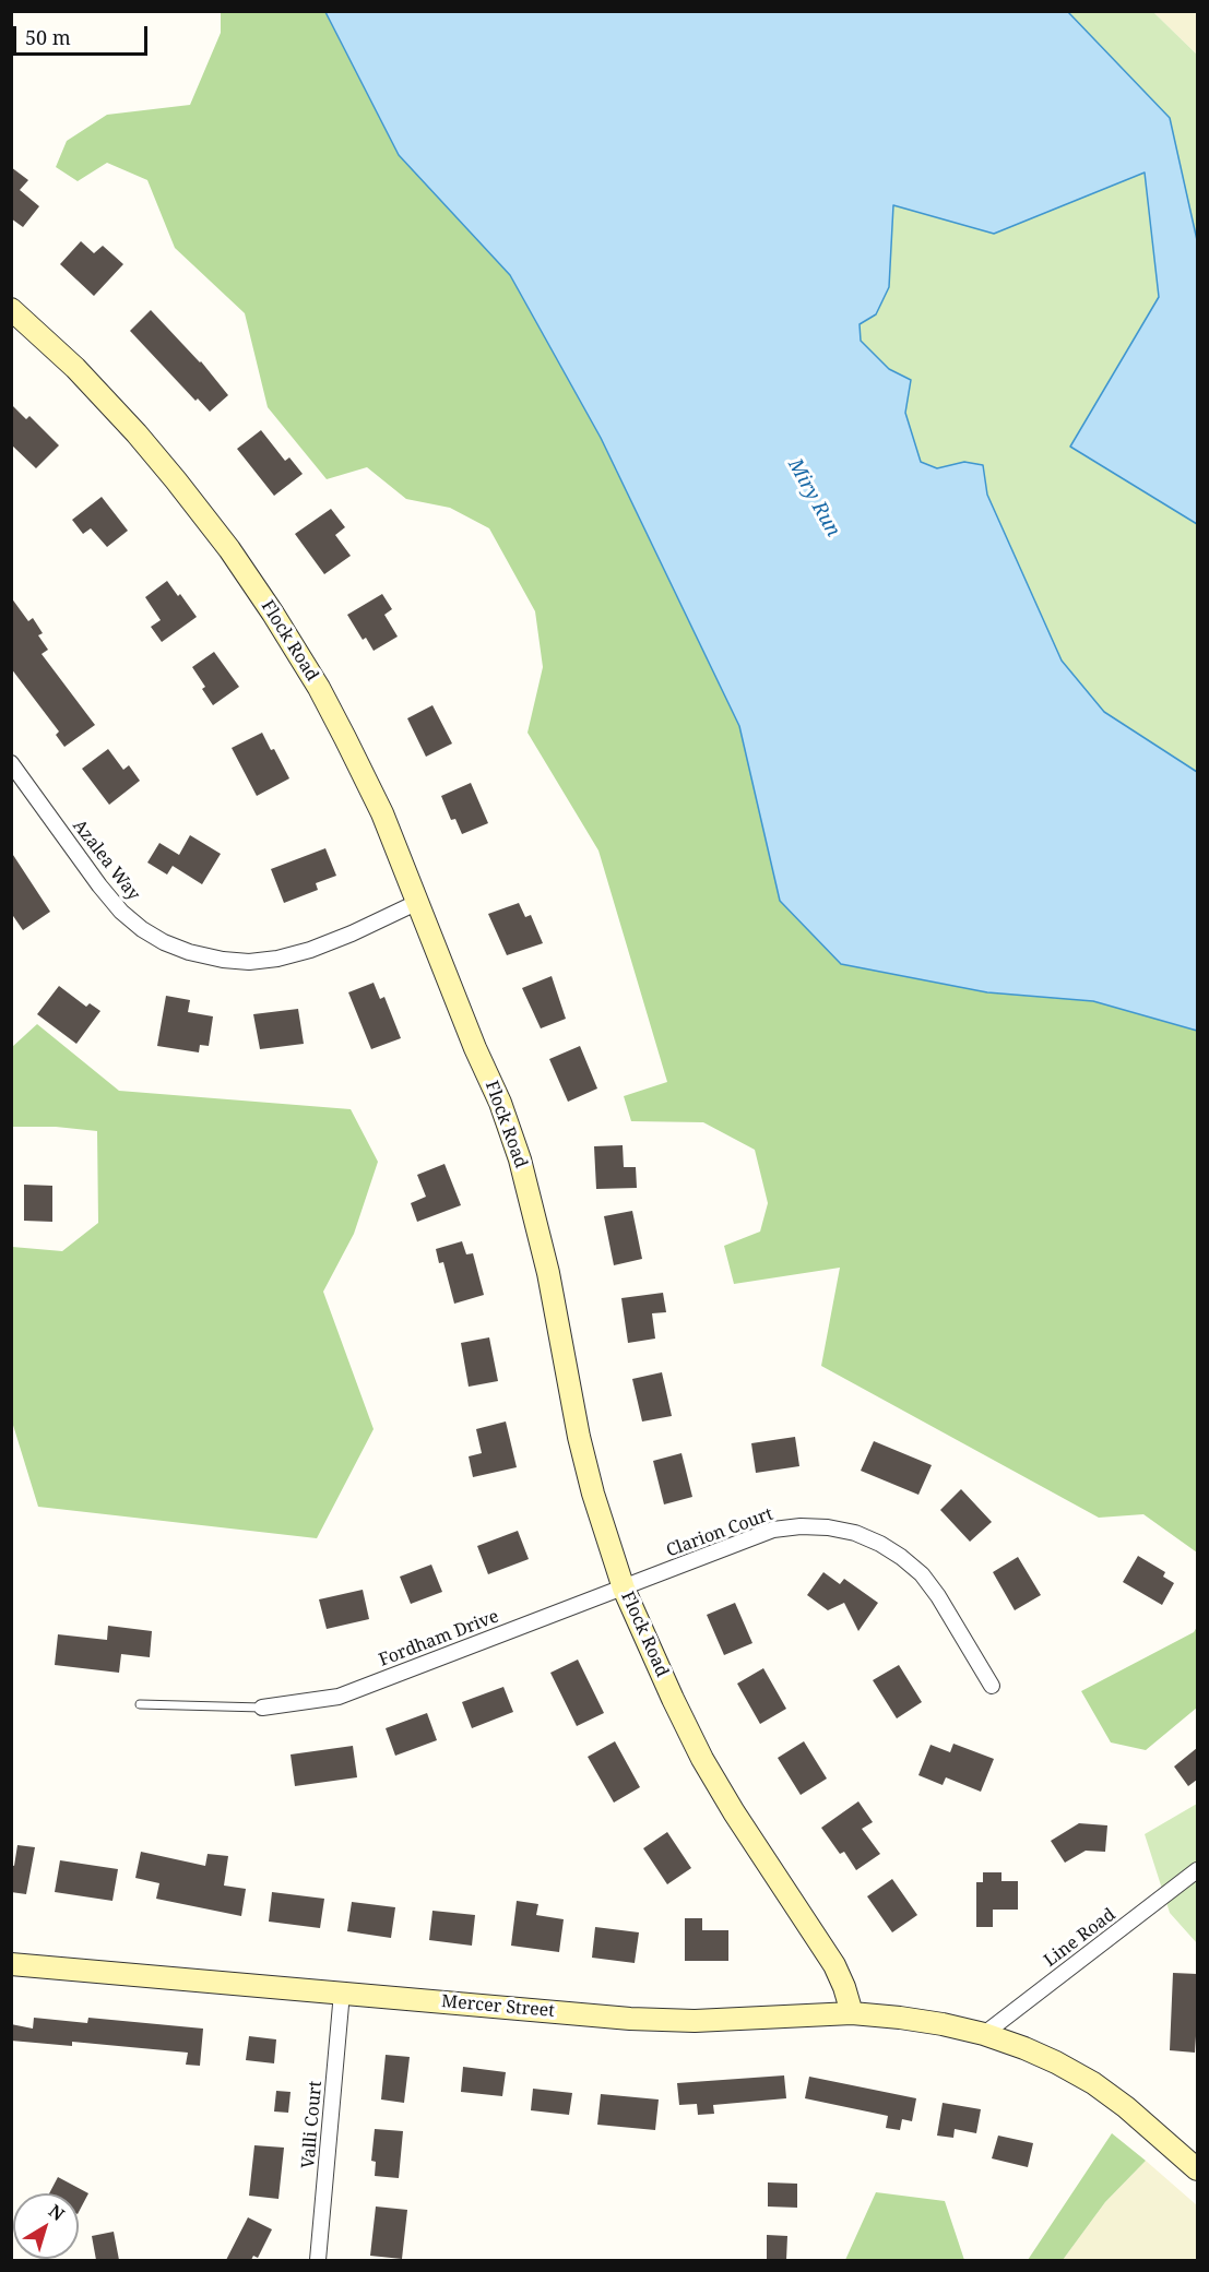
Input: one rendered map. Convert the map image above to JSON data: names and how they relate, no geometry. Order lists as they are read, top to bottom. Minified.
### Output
{"streets":{"street":["Flock Road","Azalea Way","Clarion Court","Fordham Drive","Line Road","Mercer Street","Valli Court"]},"crossings":[["Flock Road","Azalea Way"],["Flock Road","Clarion Court"],["Flock Road","Fordham Drive"],["Flock Road","Mercer Street"],["Clarion Court","Fordham Drive"],["Line Road","Mercer Street"],["Mercer Street","Valli Court"]],"water":["Miry Run"],"scale_bar":"50 m","north":"top right"}
